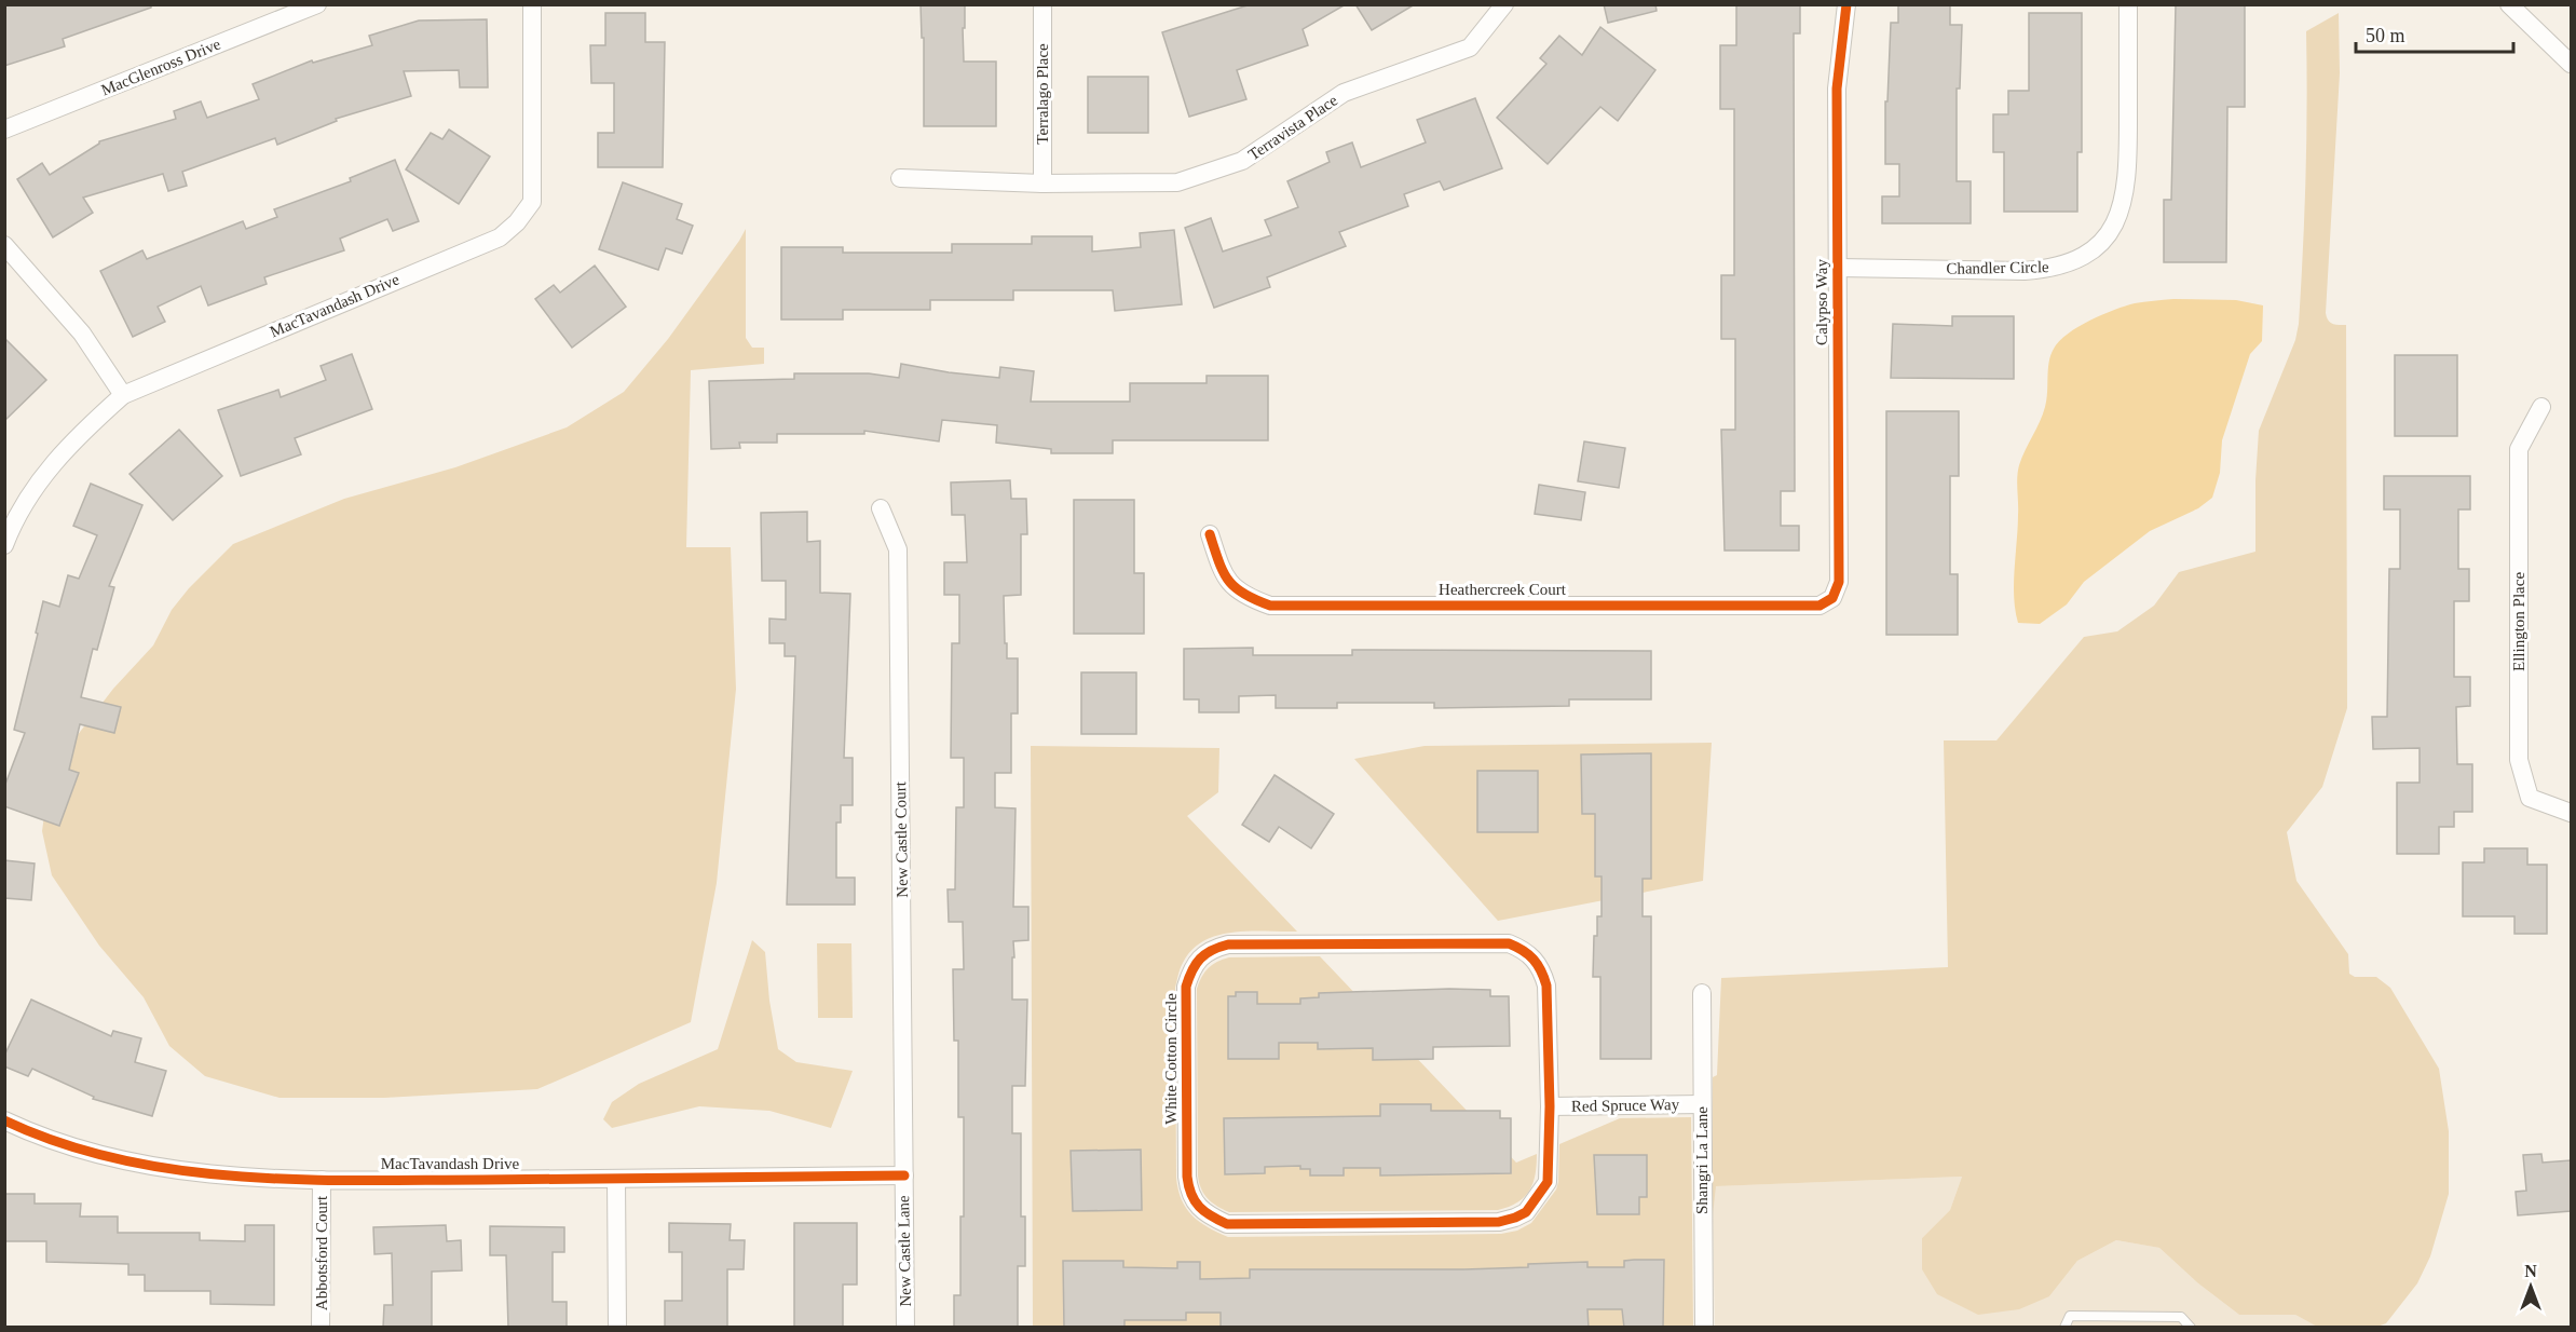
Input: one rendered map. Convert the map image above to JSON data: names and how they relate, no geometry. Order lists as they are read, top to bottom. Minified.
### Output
{"streets":{"street":["MacGlenross Drive","Terralago Place","Terravista Place","Chandler Circle","Calypso Way","MacTavandash Drive","Heathercreek Court","Ellington Place","New Castle Court","White Cotton Circle","Red Spruce Way","Shangri La Lane","New Castle Lane","Abbotsford Court"]},"crossings":[["Terralago Place","Terravista Place"],["Chandler Circle","Calypso Way"],["Calypso Way","Heathercreek Court"],["MacTavandash Drive","New Castle Court"],["MacTavandash Drive","New Castle Lane"],["MacTavandash Drive","Abbotsford Court"],["New Castle Court","New Castle Lane"],["White Cotton Circle","Red Spruce Way"],["Red Spruce Way","Shangri La Lane"]],"scale_bar":"50 m","north":"top"}
